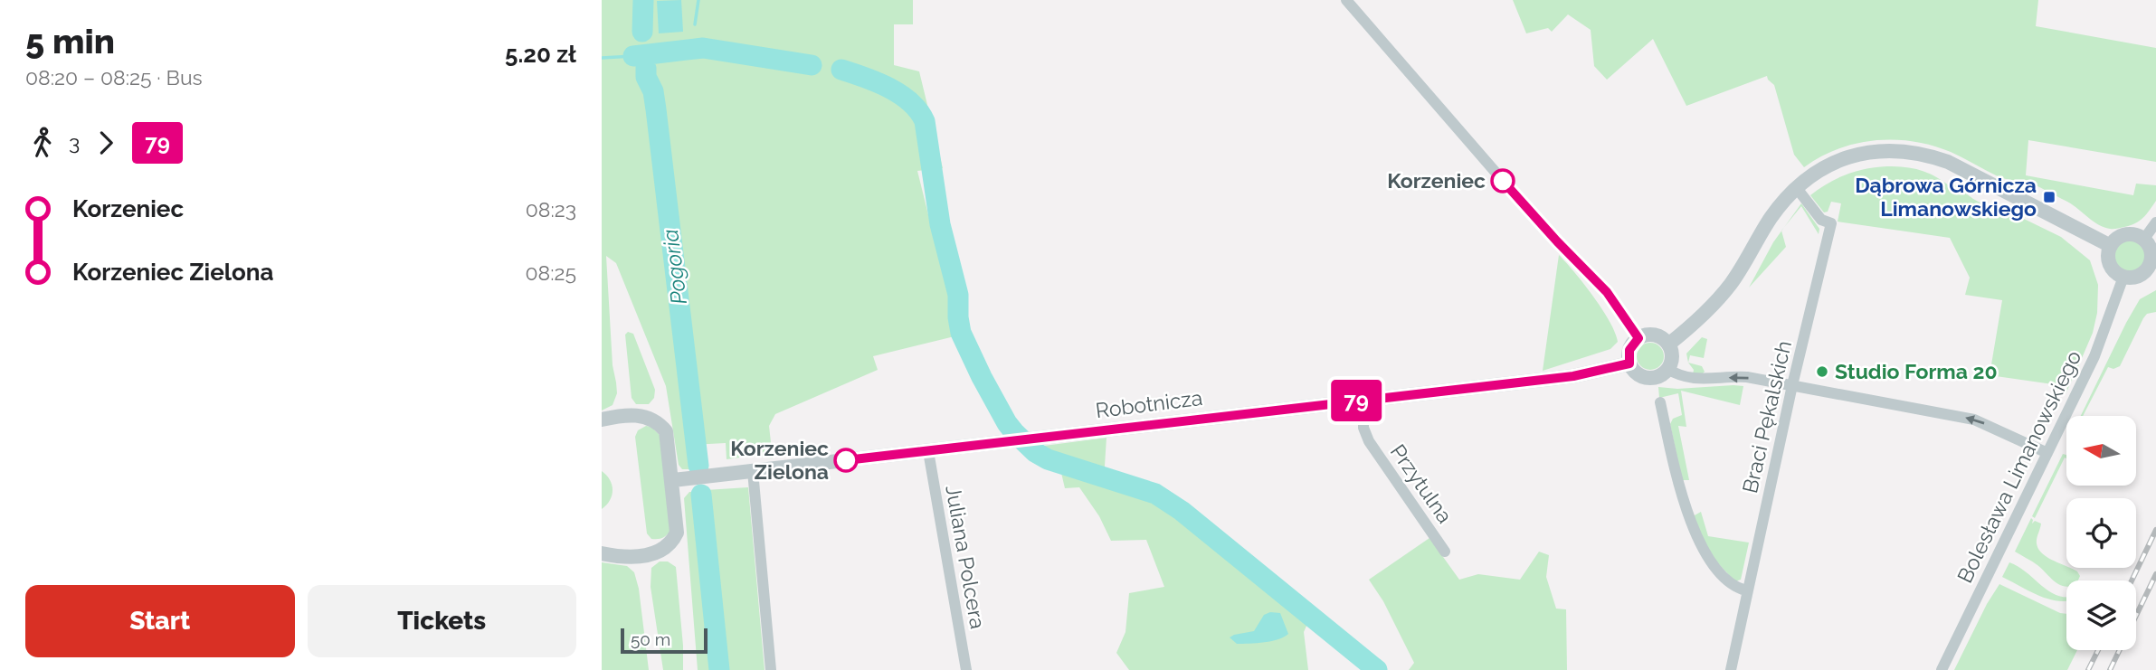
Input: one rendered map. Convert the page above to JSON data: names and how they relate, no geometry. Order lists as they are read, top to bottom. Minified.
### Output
{"streets":{"street":["Robotnicza","Braci Pękalskich","Bolesława Limanowskiego","Przytulna","Juliana Polcera"]},"crossings":[["Robotnicza","Przytulna"],["Robotnicza","Juliana Polcera"]],"water":["Pogoria"],"places":{"other":["Korzeniec","Studio Forma 20","Korzeniec Zielona"],"transit":["Dąbrowa Górnicza Limanowskiego"]},"lines":["bus line 79"],"scale_bar":"50 m","north":"left","page":{"heading":["5 min","08:20 – 08:25 · Bus","5.20 zł"],"on_map":"79","legs":["3","79"],"list":[{"name":"Korzeniec","value":"08:23"},{"name":"Korzeniec Zielona","value":"08:25"}],"buttons":["Start","Tickets"],"scale":"50 m"}}
